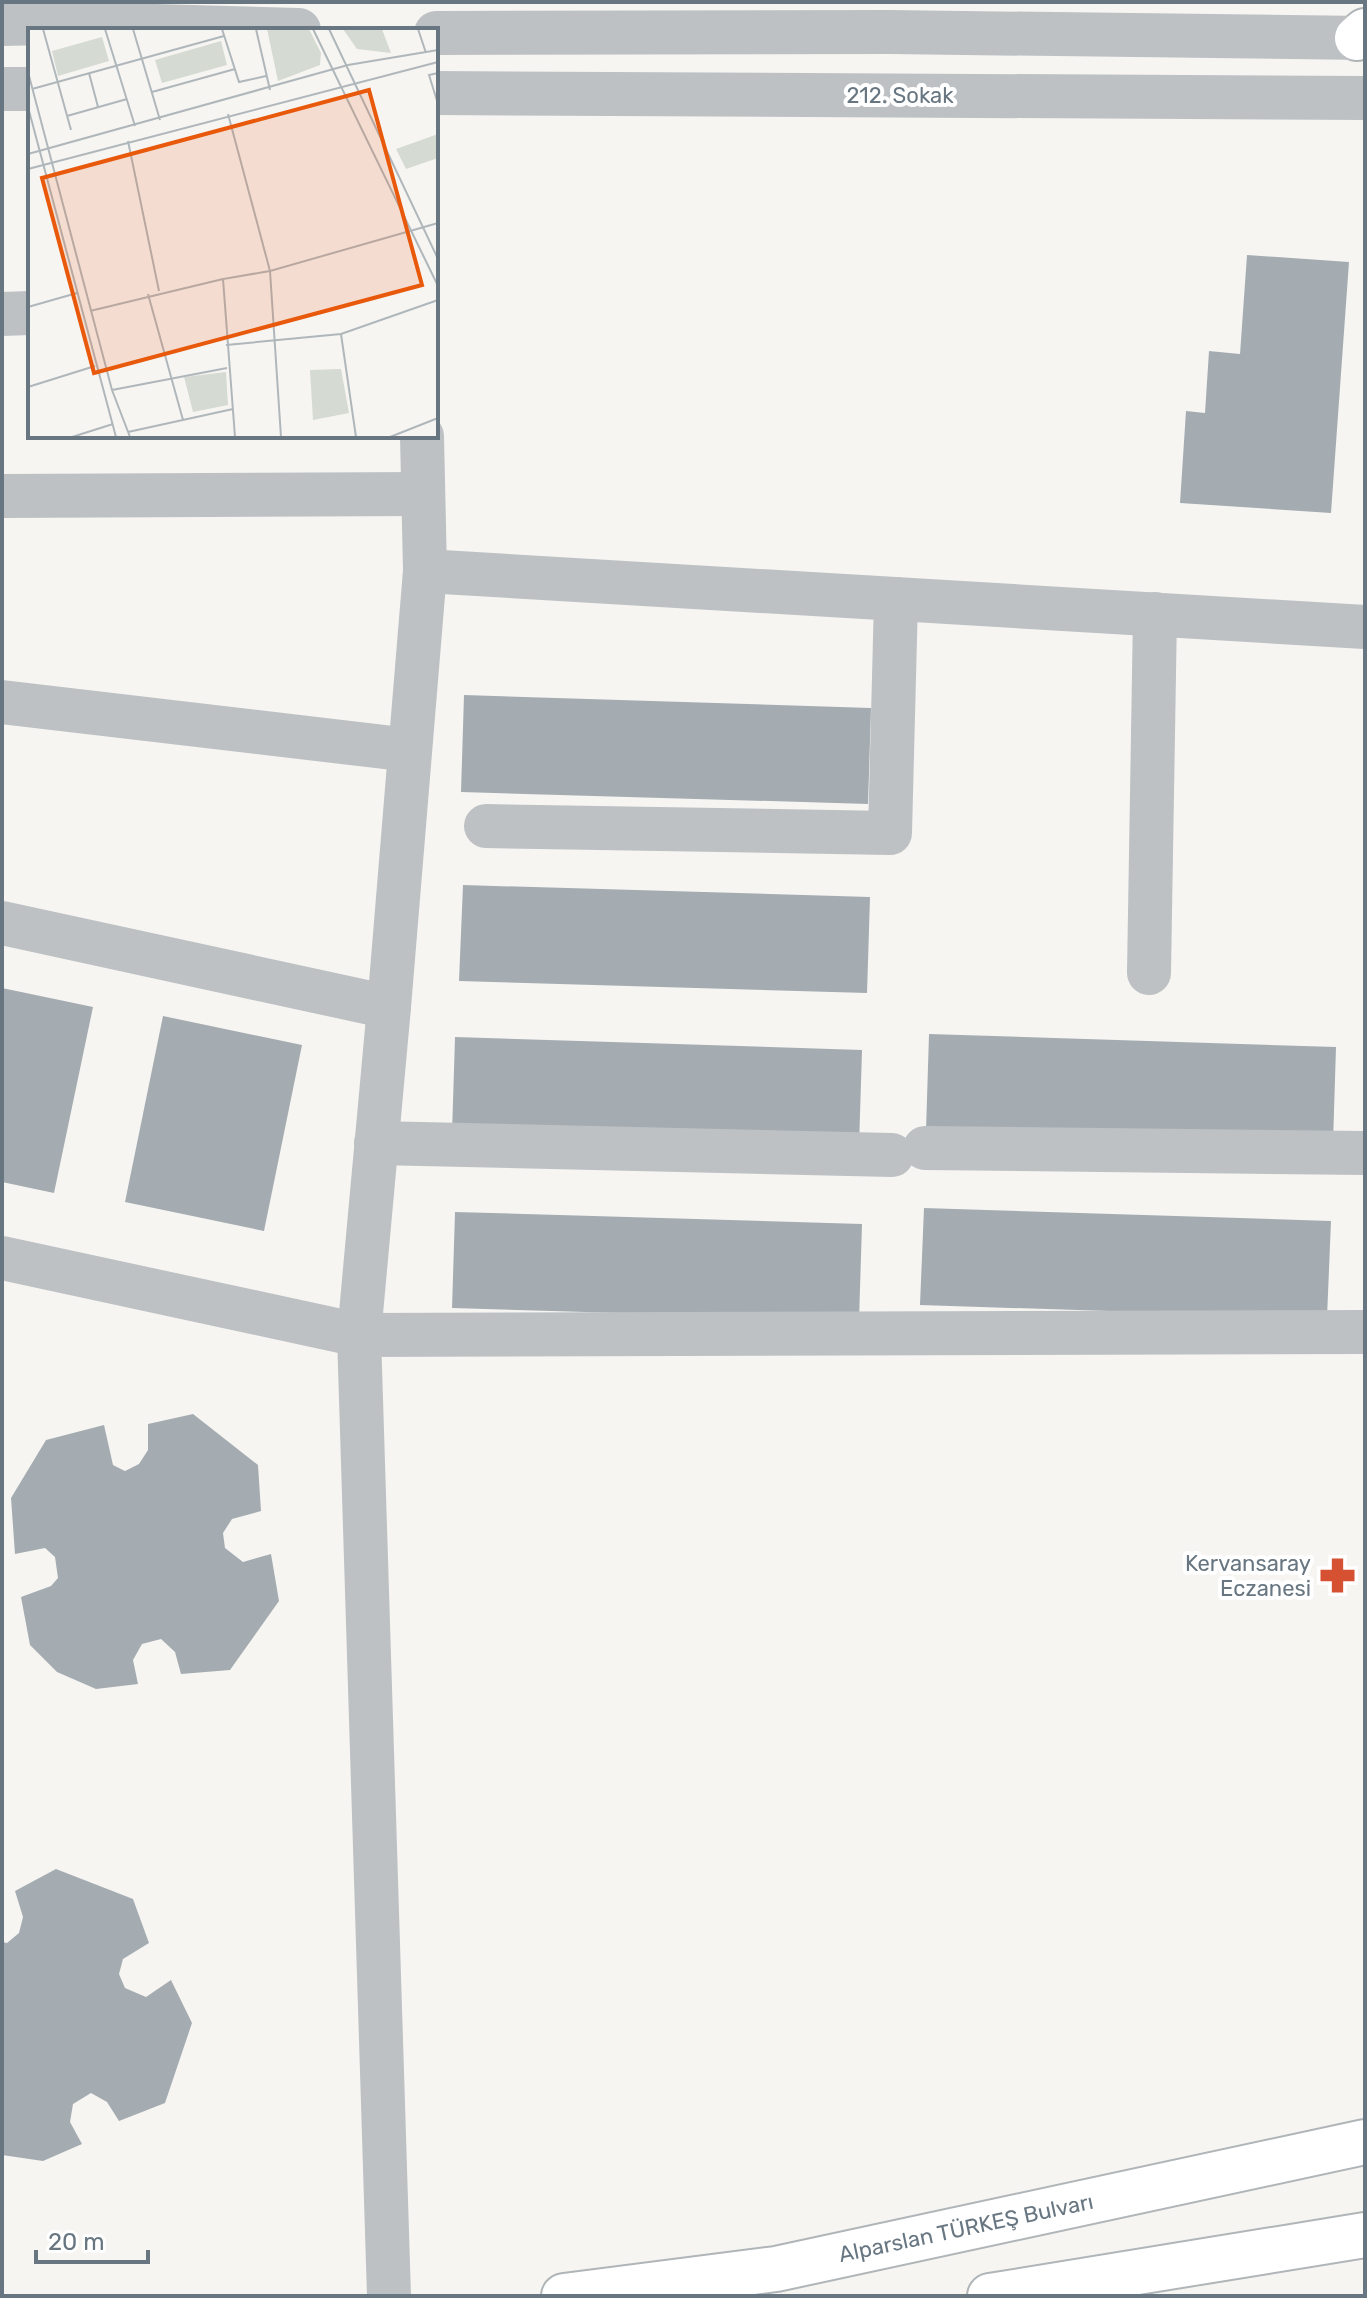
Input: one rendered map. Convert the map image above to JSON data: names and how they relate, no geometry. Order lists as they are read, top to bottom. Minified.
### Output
{"streets":{"main road":["Alparslan TÜRKEŞ Bulvarı"],"street":["212. Sokak"]},"places":{"pharmacy":["Kervansaray Eczanesi"]},"scale_bar":"20 m"}
